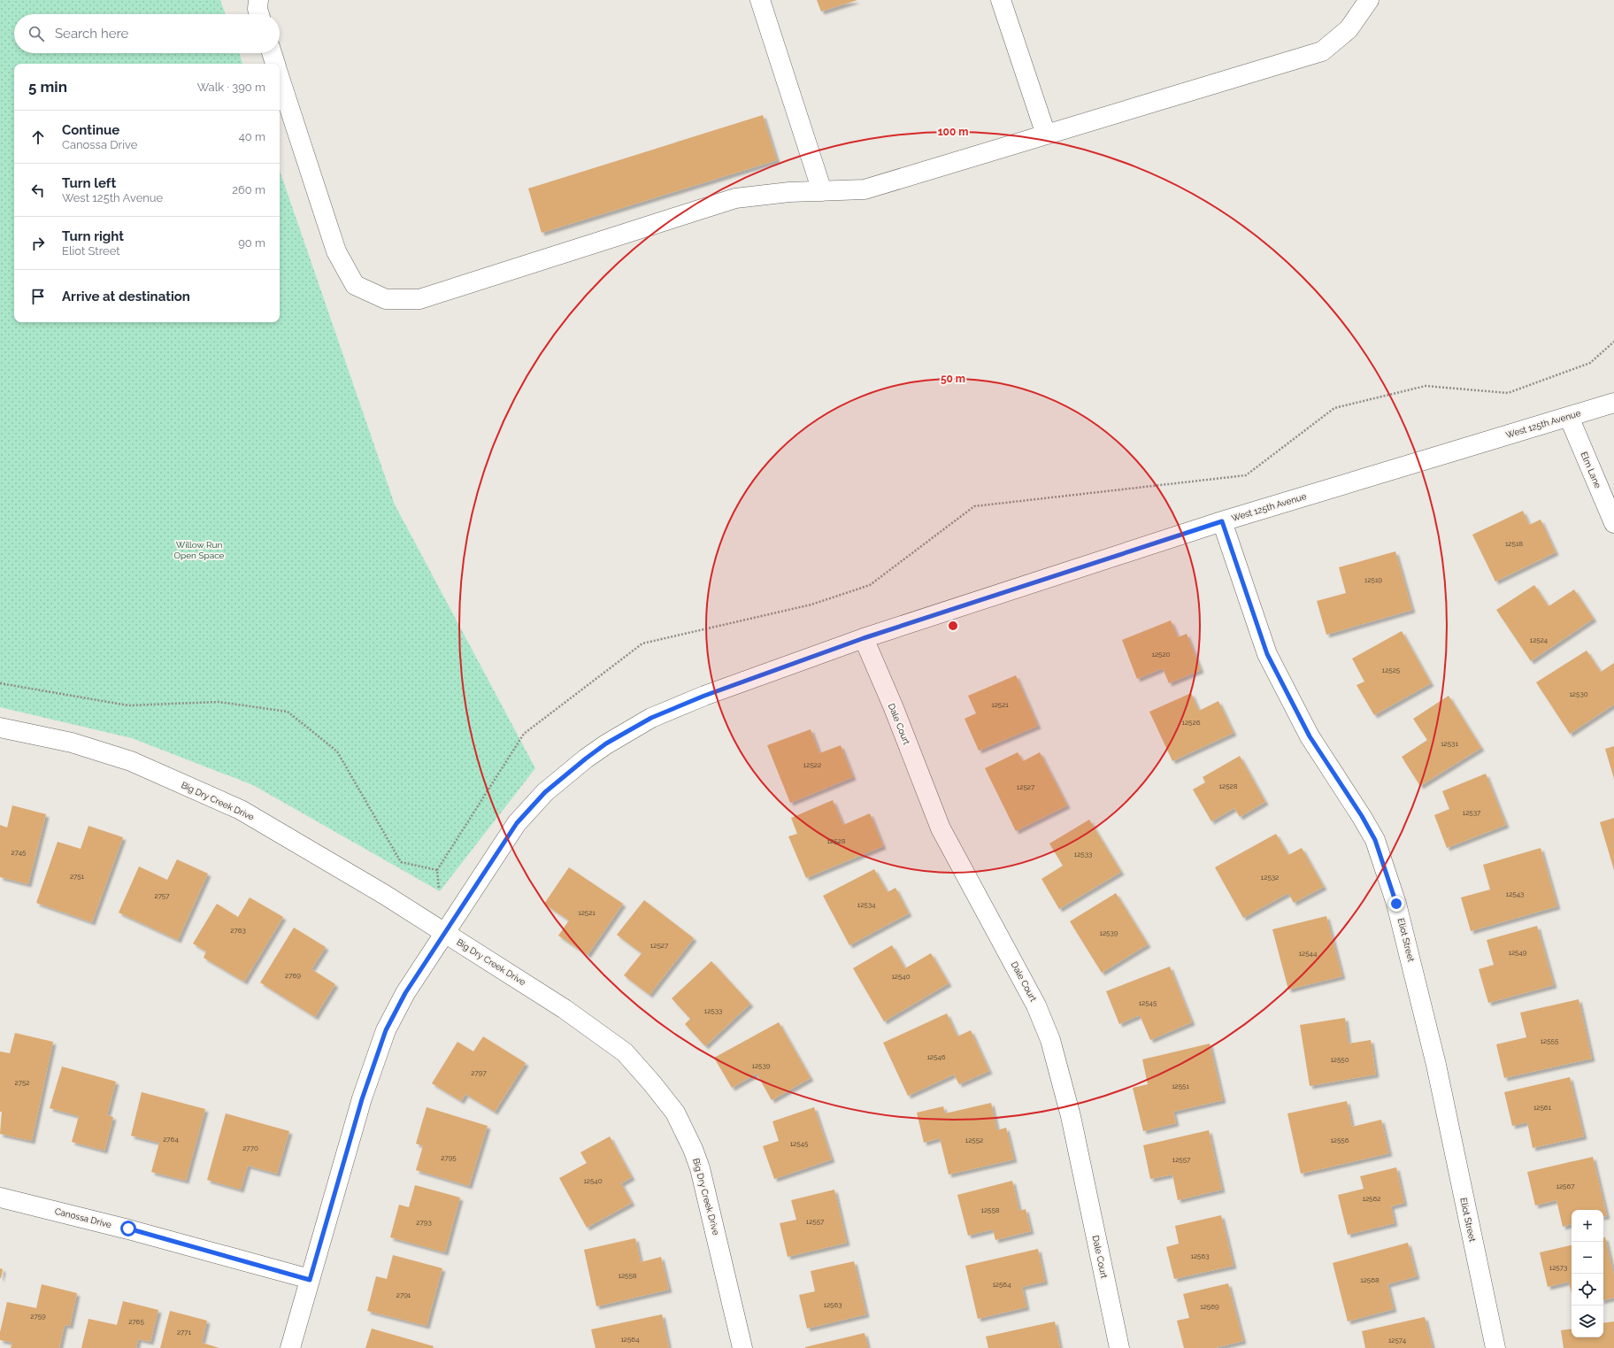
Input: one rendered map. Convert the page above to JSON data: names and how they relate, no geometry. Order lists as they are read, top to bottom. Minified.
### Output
{"streets":{"street":["West 125th Avenue","Elm Lane","Dale Court","Big Dry Creek Drive","Eliot Street","Canossa Drive"]},"crossings":[["West 125th Avenue","Elm Lane"],["West 125th Avenue","Dale Court"],["West 125th Avenue","Big Dry Creek Drive"],["West 125th Avenue","Eliot Street"],["West 125th Avenue","Canossa Drive"]],"parks":["Willow Run Open Space"],"house_numbers":["12518","12519","12524","12520","12525","12530","12521","12526","12531","12522","12528","12527","12537","12528","2745","12533","2751","12532","12543","2757","12534","12521","2763","12539","12527","12549","12544","2769","12540","12545","12533","12555","12546","12550","12539","2797","2752","12551","12561","2764","12552","12556","12545","2770","2795","12557","12540","12567","12562","12558","12557","2793","12563","12573","12558","12568","12564","2791","12563","12569","2759","2765","2771","12564","12574"],"page":{"search":"Search here","heading":["5 min","Walk · 390 m"],"list":[["Continue","Canossa Drive","40 m"],["Turn left","West 125th Avenue","260 m"],["Turn right","Eliot Street","90 m"],"Arrive at destination"],"map_buttons":["+","−"]},"rings":["100 m","50 m"]}
